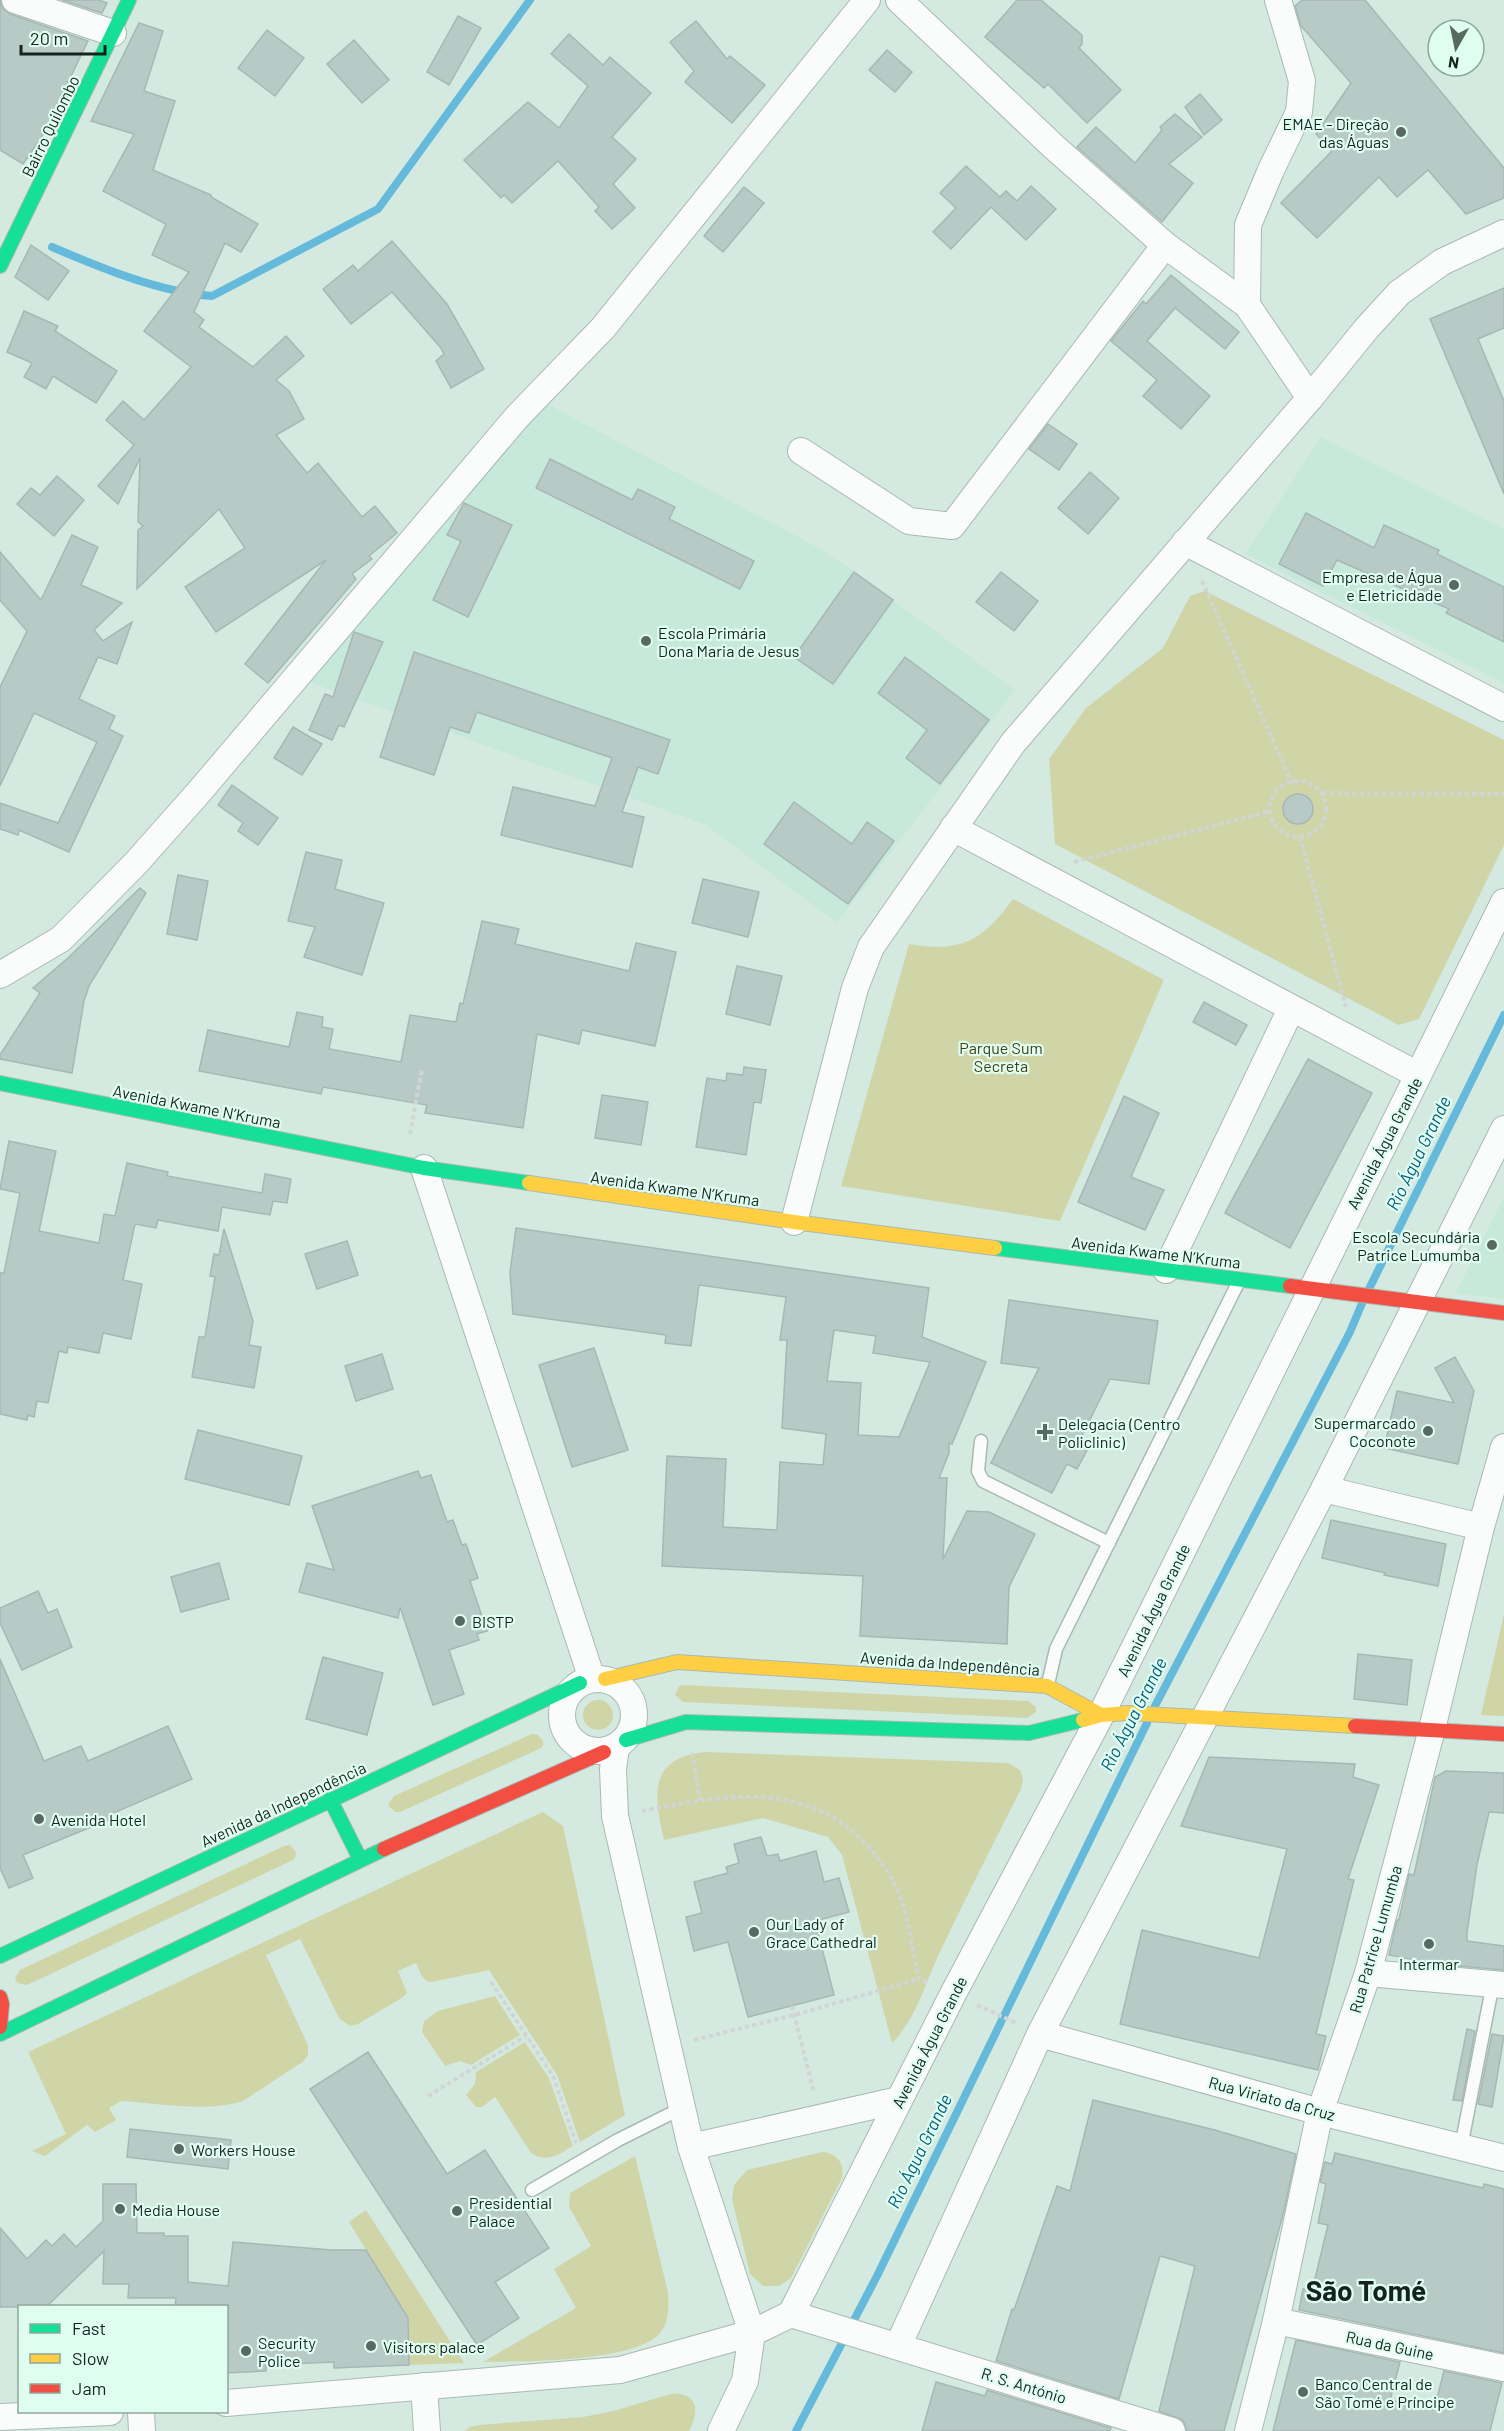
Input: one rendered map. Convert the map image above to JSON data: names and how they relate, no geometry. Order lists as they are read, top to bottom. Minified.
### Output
{"streets":{"street":["Bairro Quilombo","Avenida Kwame N’Kruma","Avenida Água Grande","Avenida da Independência","Rua Patrice Lumumba","Rua Viriato da Cruz","Rua da Guine","R. S. António"]},"crossings":[["Avenida Kwame N’Kruma","Avenida Água Grande"],["Avenida Água Grande","Avenida da Independência"],["Avenida Água Grande","R. S. António"],["Rua Patrice Lumumba","Rua Viriato da Cruz"],["Rua Patrice Lumumba","Rua da Guine"]],"districts":["São Tomé"],"water":["Rio Água Grande"],"parks":["Parque Sum Secreta"],"places":{"other":["EMAE - Direção das Águas","Empresa de Água e Eletricidade","Escola Primária Dona Maria de Jesus","Escola Secundária Patrice Lumumba","Supermarcado Coconote","BISTP","Avenida Hotel","Our Lady of Grace Cathedral","Intermar","Workers House","Media House","Presidential Palace","Visitors palace","Security Police","Banco Central de São Tomé e Príncipe"],"health":["Delegacia (Centro Policlinic)"]},"legend":["Fast","Slow","Jam"],"scale_bar":"20 m","north":"bottom"}
